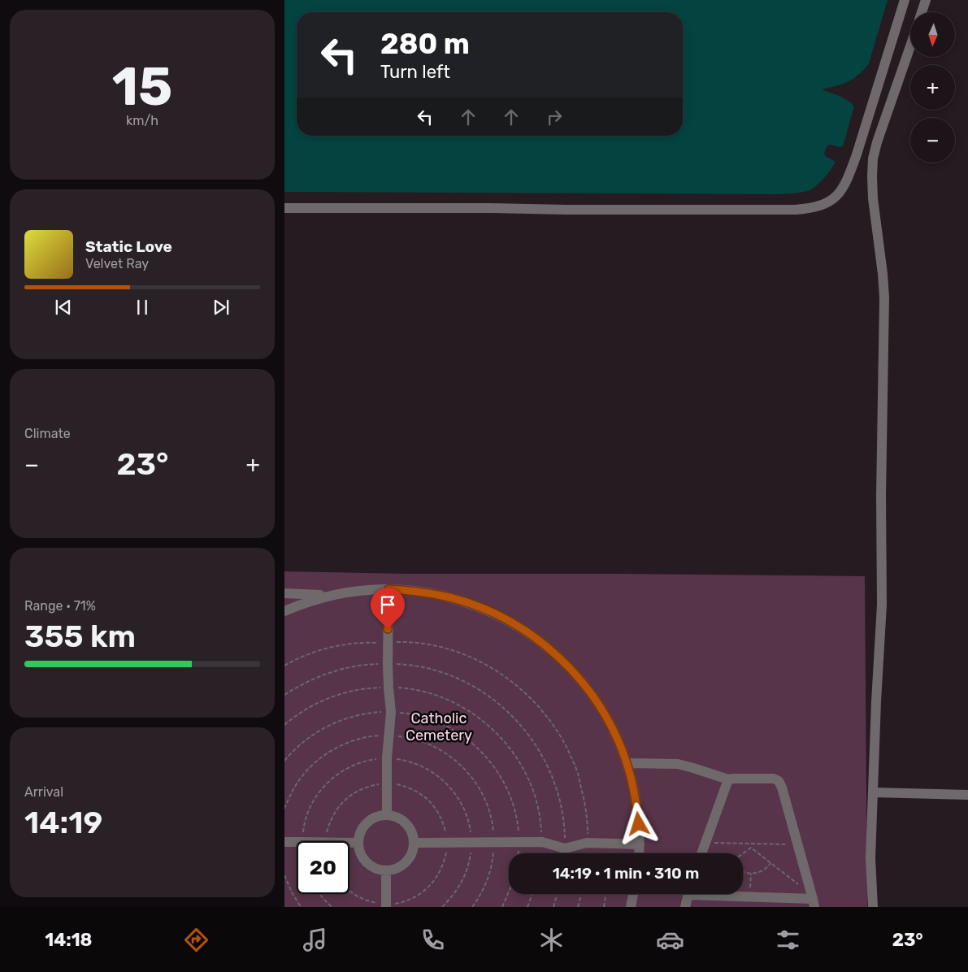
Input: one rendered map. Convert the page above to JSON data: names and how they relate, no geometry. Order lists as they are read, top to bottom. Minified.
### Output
{"parks":["Catholic Cemetery"],"north":"bottom","page":{"tile":[["15","km/h"],"Climate",["Range · 71%","355 km"],["Arrival","14:19"]],"map_buttons":["+","−"],"turn":["280 m","Turn left"],"song":["Static Love","Velvet Ray"],"heat":["−","23°","+"],"limit":"20","trip":"14:19 · 1 min · 310 m","tabs":["14:18","23°"]}}
